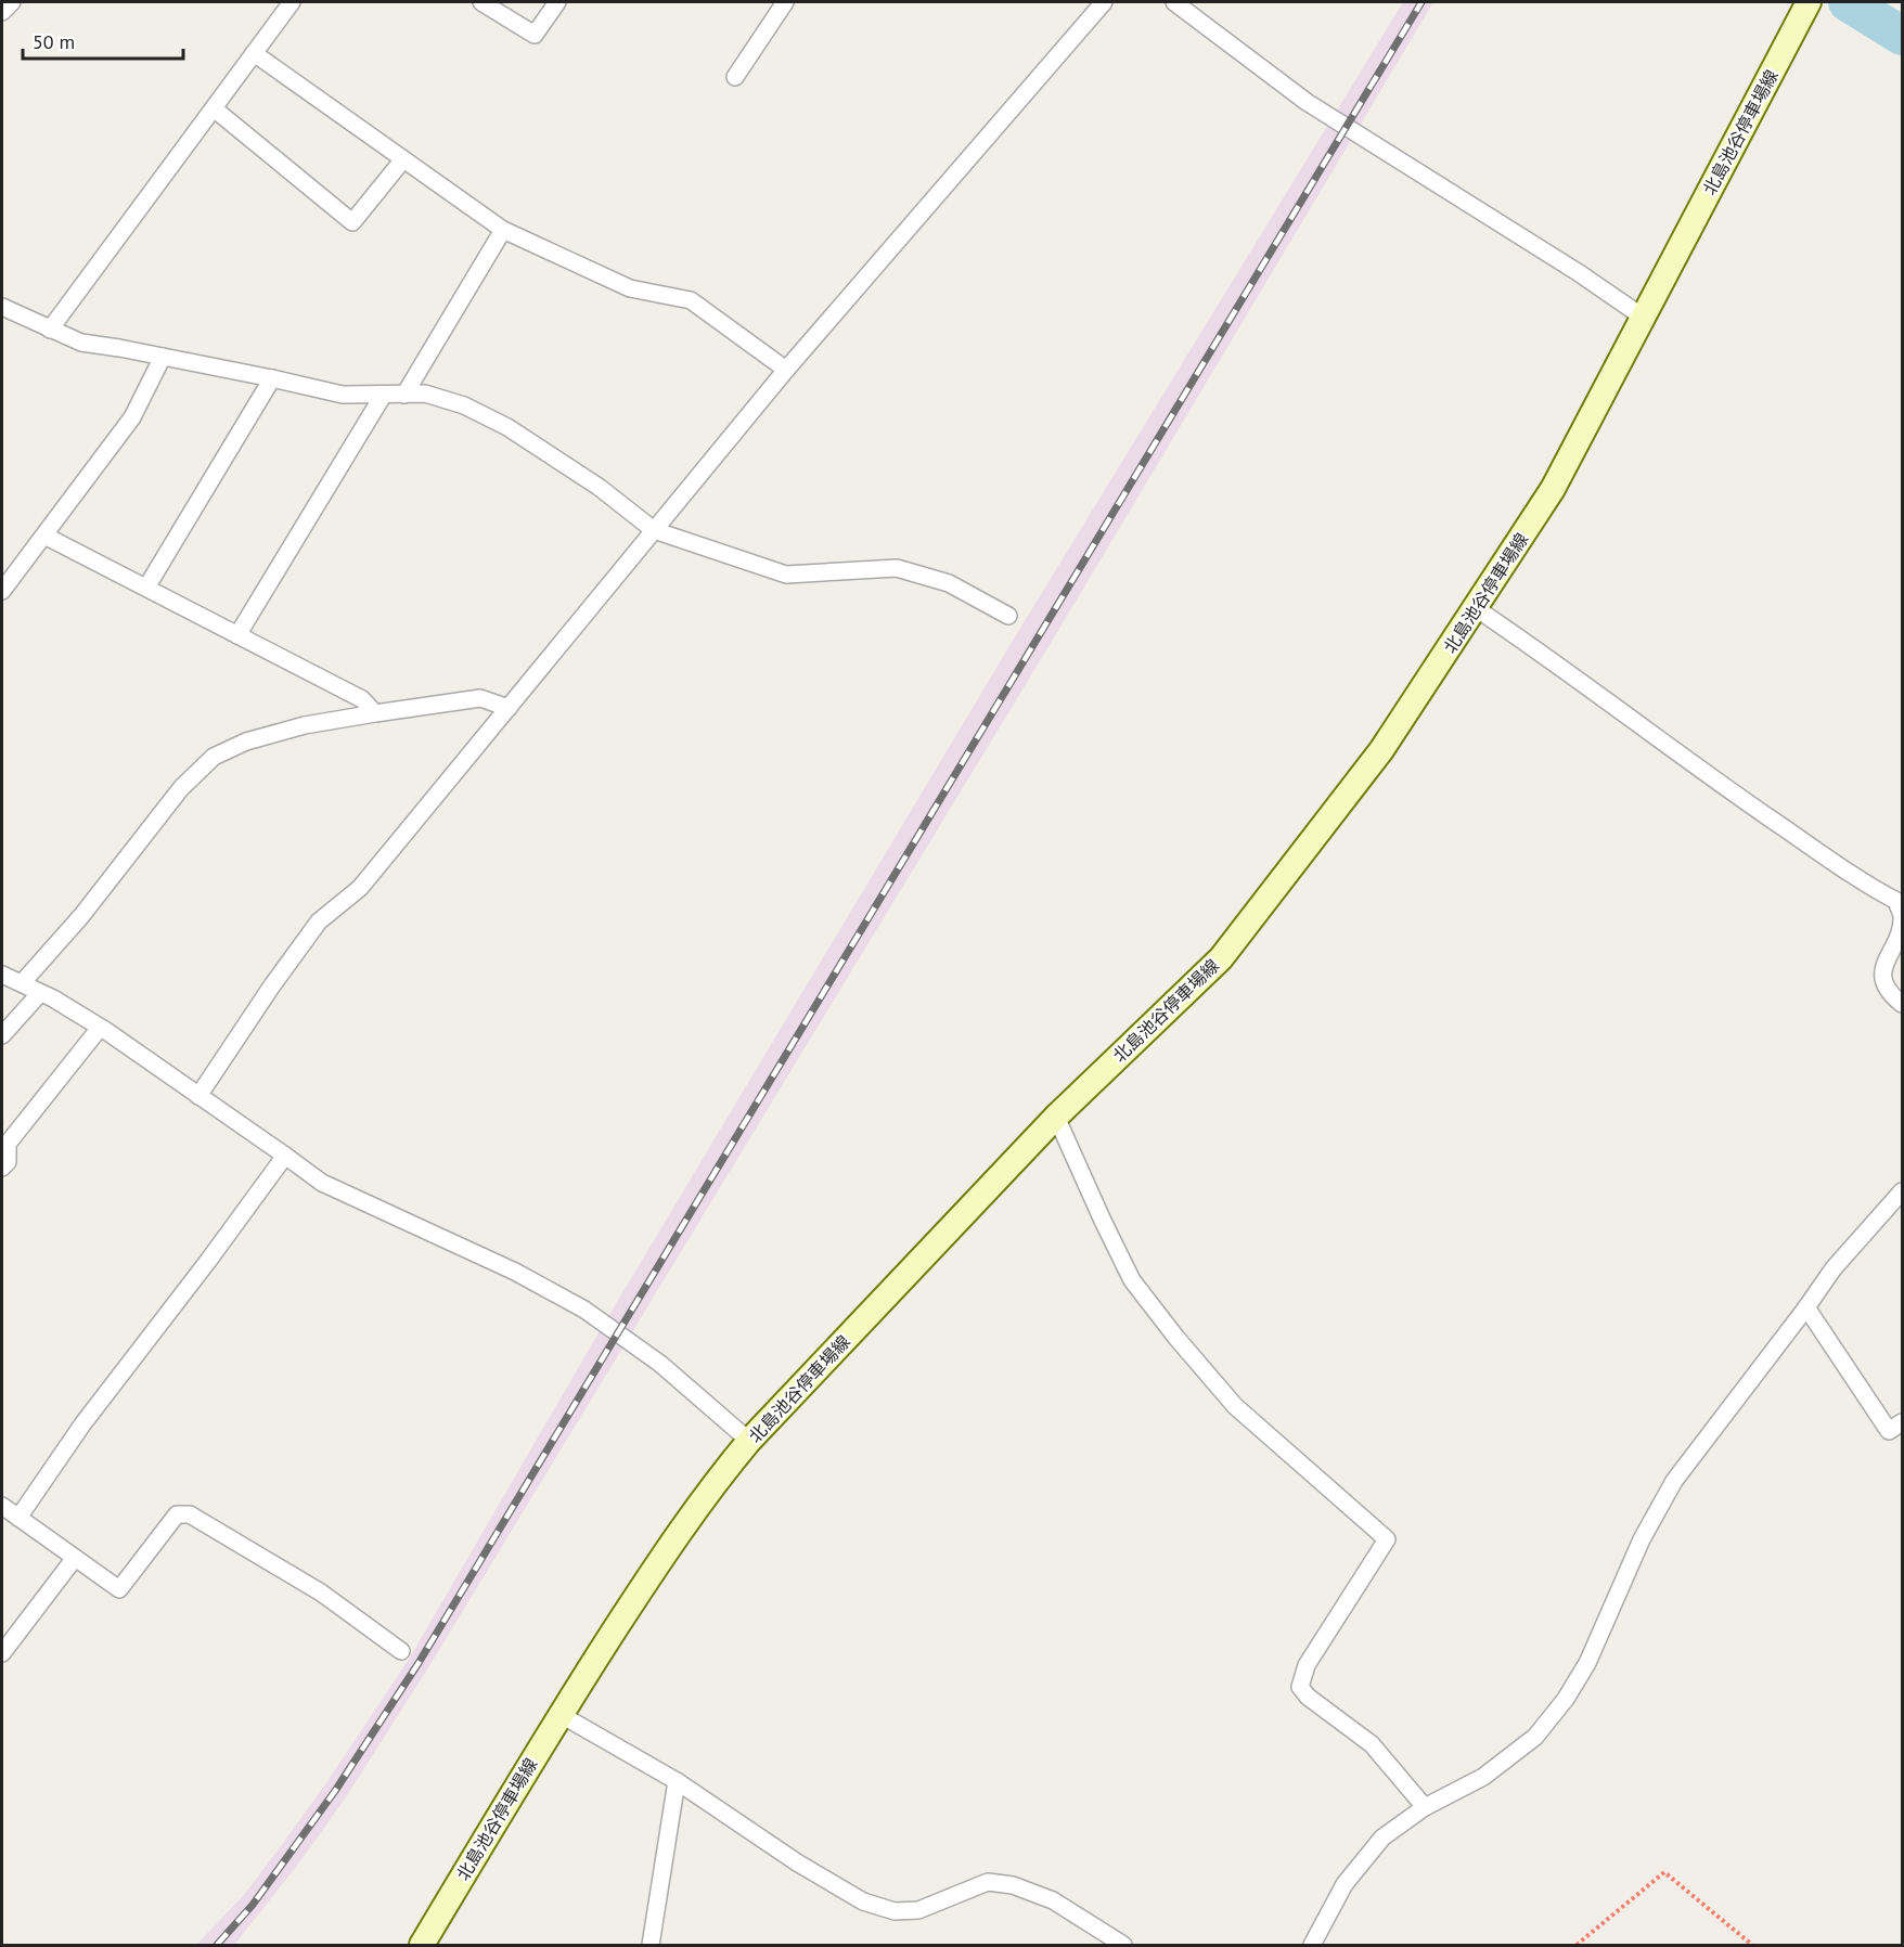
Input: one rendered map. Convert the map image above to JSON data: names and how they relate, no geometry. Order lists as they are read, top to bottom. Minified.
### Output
{"streets":{"main road":["北島池谷停車場線"]},"scale_bar":"50 m"}
